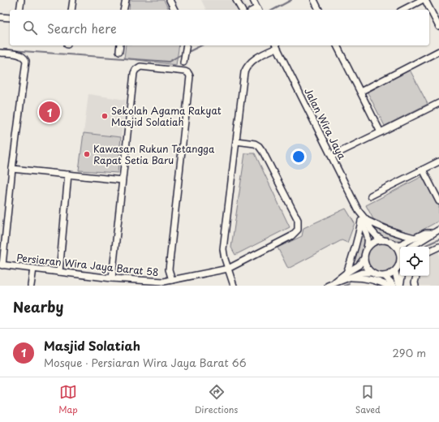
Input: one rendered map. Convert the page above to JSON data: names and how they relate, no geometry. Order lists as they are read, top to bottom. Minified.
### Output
{"streets":{"street":["Jalan Wira Jaya","Persiaran Wira Jaya Barat 58"]},"places":["Sekolah Agama Rakyat Masjid Solatiah","Kawasan Rukun Tetangga Rapat Setia Baru"],"page":{"search":"Search here","pins":"1","heading":"Nearby","list":[{"mark":"1","name":"Masjid Solatiah","note":"Mosque · Persiaran Wira Jaya Barat 66","value":"290 m"}],"nav":["Map","Directions","Saved"]}}
